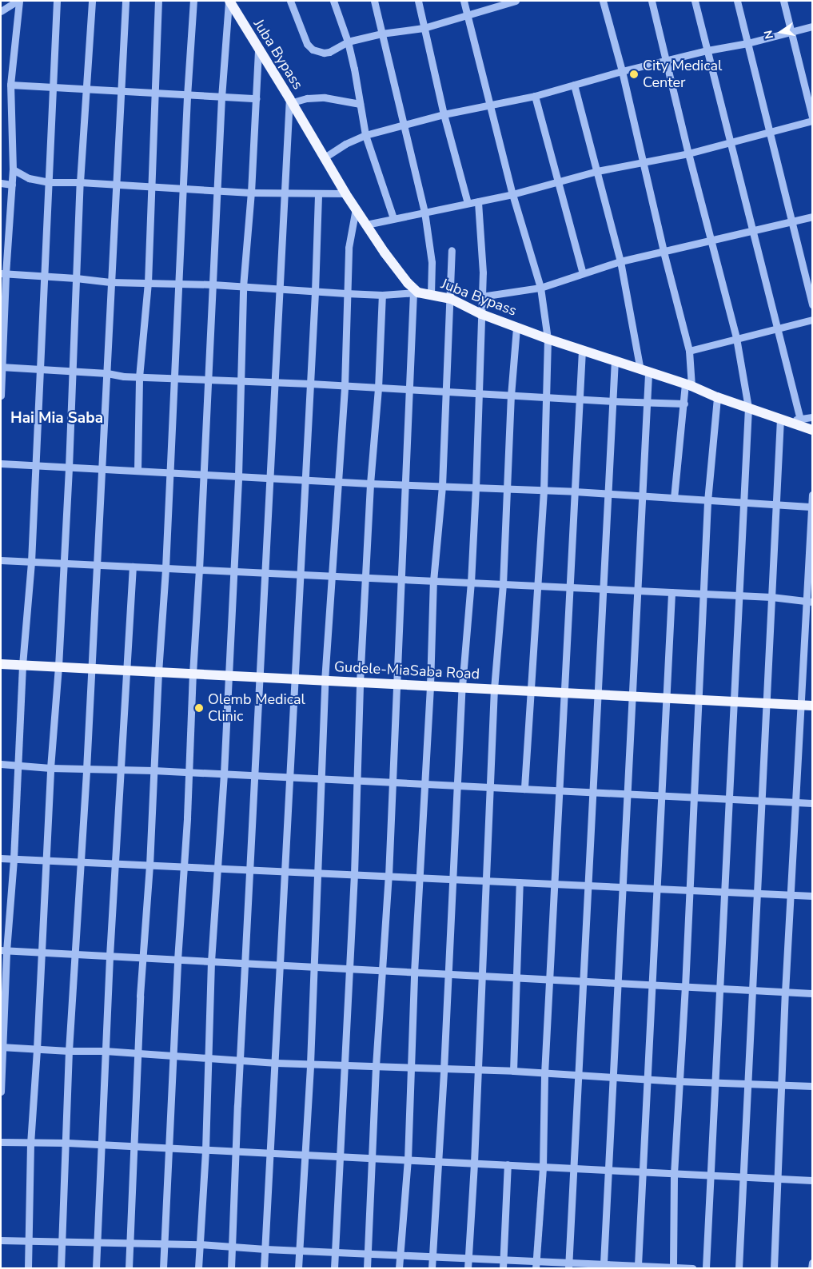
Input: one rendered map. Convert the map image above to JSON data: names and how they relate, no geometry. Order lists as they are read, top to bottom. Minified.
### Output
{"streets":{"main road":["Juba Bypass","Gudele-MiaSaba Road"]},"districts":["Hai Mia Saba"],"places":["City Medical Center","Olemb Medical Clinic"],"north":"left"}
